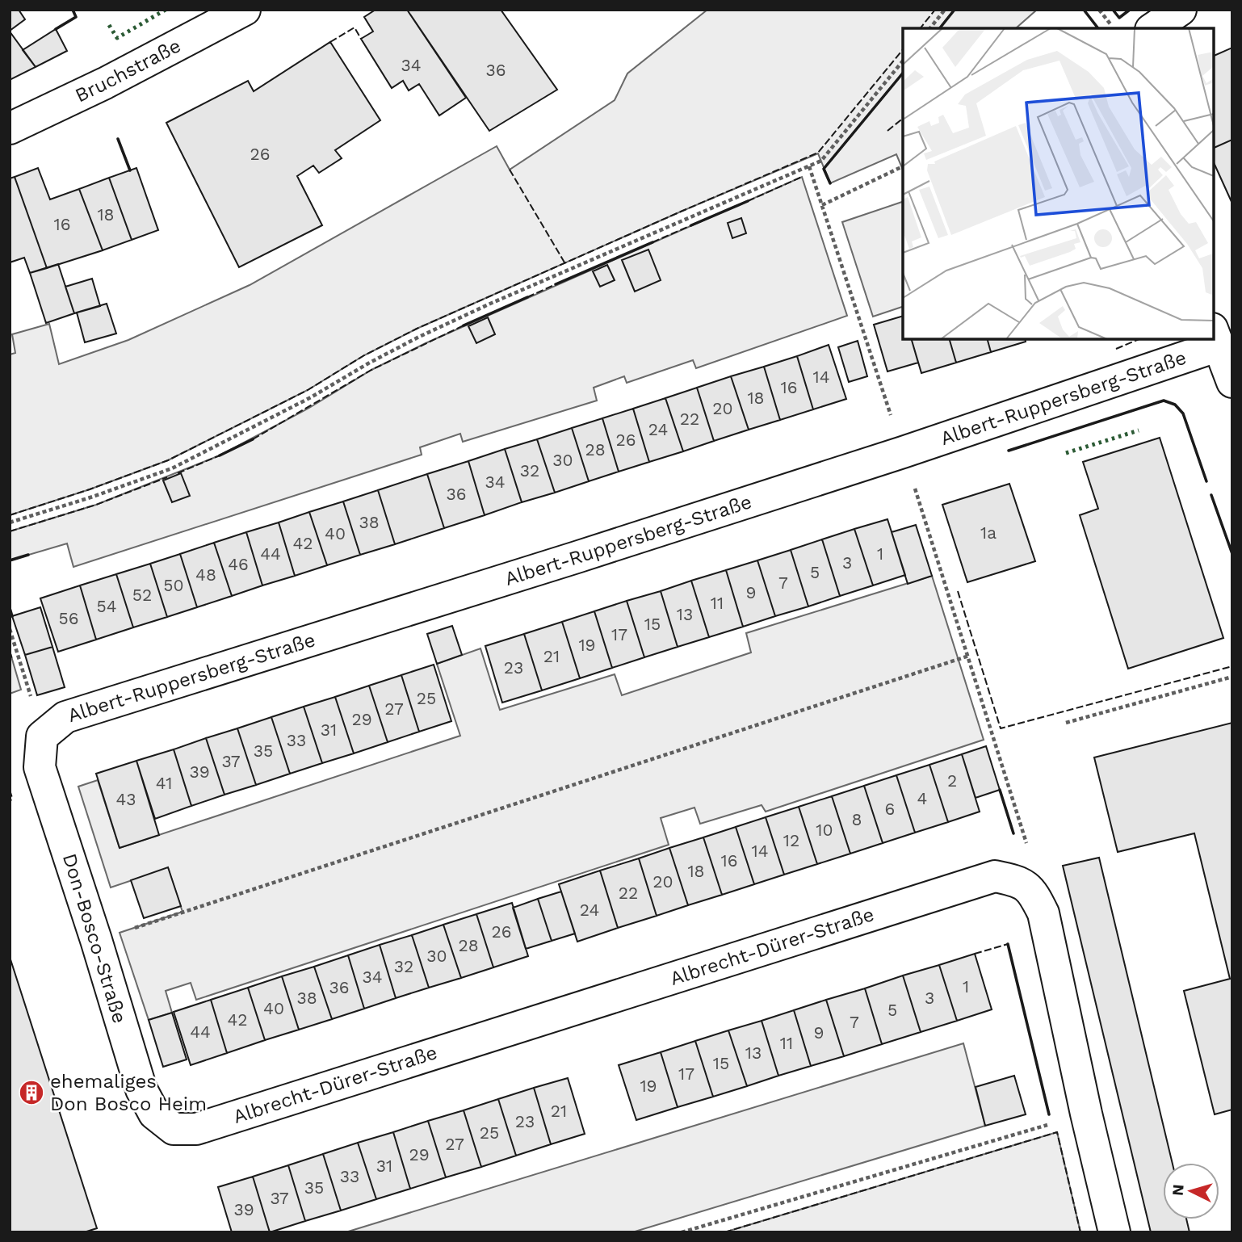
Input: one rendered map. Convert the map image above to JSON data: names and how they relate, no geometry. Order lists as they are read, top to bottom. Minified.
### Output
{"streets":{"street":["Bruchstraße","Albert-Ruppersberg-Straße","Don-Bosco-Straße","Albrecht-Dürer-Straße"]},"crossings":[["Albert-Ruppersberg-Straße","Don-Bosco-Straße"],["Don-Bosco-Straße","Albrecht-Dürer-Straße"]],"places":{"building":["ehemaliges Don Bosco Heim"]},"house_numbers":["34","36","26","18","16","14","16","18","20","22","24","26","28","30","32","34","36","38","1a","40","42","44","1","3","46","5","48","7","50","9","52","11","54","13","56","15","17","19","21","23","25","27","29","31","33","35","37","39","2","41","4","43","6","8","10","12","14","16","18","20","22","24","26","28","30","32","34","1","36","38","3","40","5","42","7","44","9","11","13","15","17","19","21","23","25","27","29","31","33","35","37","39"],"north":"left"}
